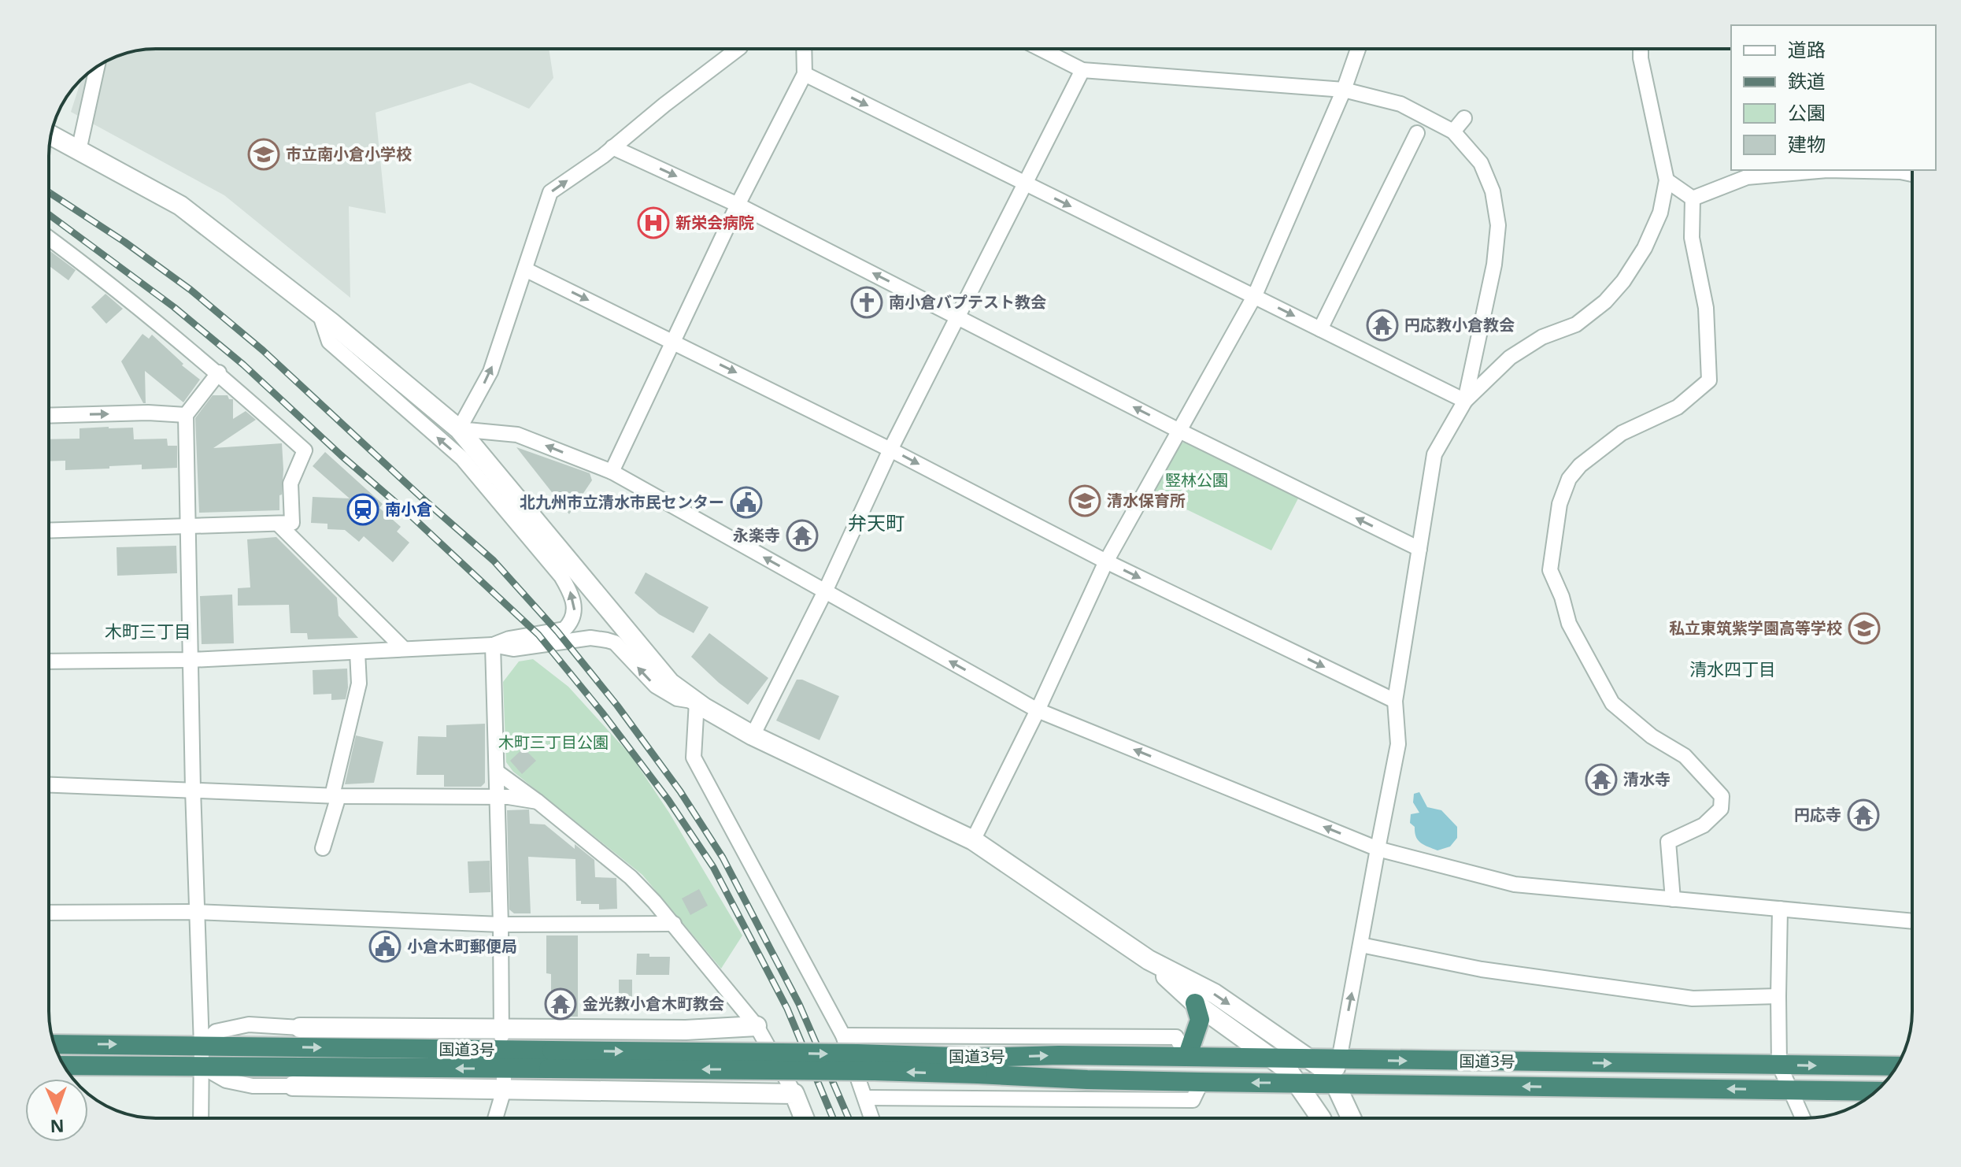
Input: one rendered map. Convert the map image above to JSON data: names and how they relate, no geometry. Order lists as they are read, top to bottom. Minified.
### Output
{"streets":{"highway":["国道3号"]},"districts":["弁天町","木町三丁目","清水四丁目"],"parks":["竪林公園","木町三丁目公園"],"places":{"school or university":["市立南小倉小学校","清水保育所","私立東筑紫学園高等学校"],"hospital":["新栄会病院"],"church":["南小倉バプテスト教会"],"temple":["円応教小倉教会","永楽寺","清水寺","円応寺","金光教小倉木町教会"],"public building":["北九州市立清水市民センター","小倉木町郵便局"],"station":["南小倉"]},"legend":["道路","鉄道","公園","建物"],"north":"bottom"}
